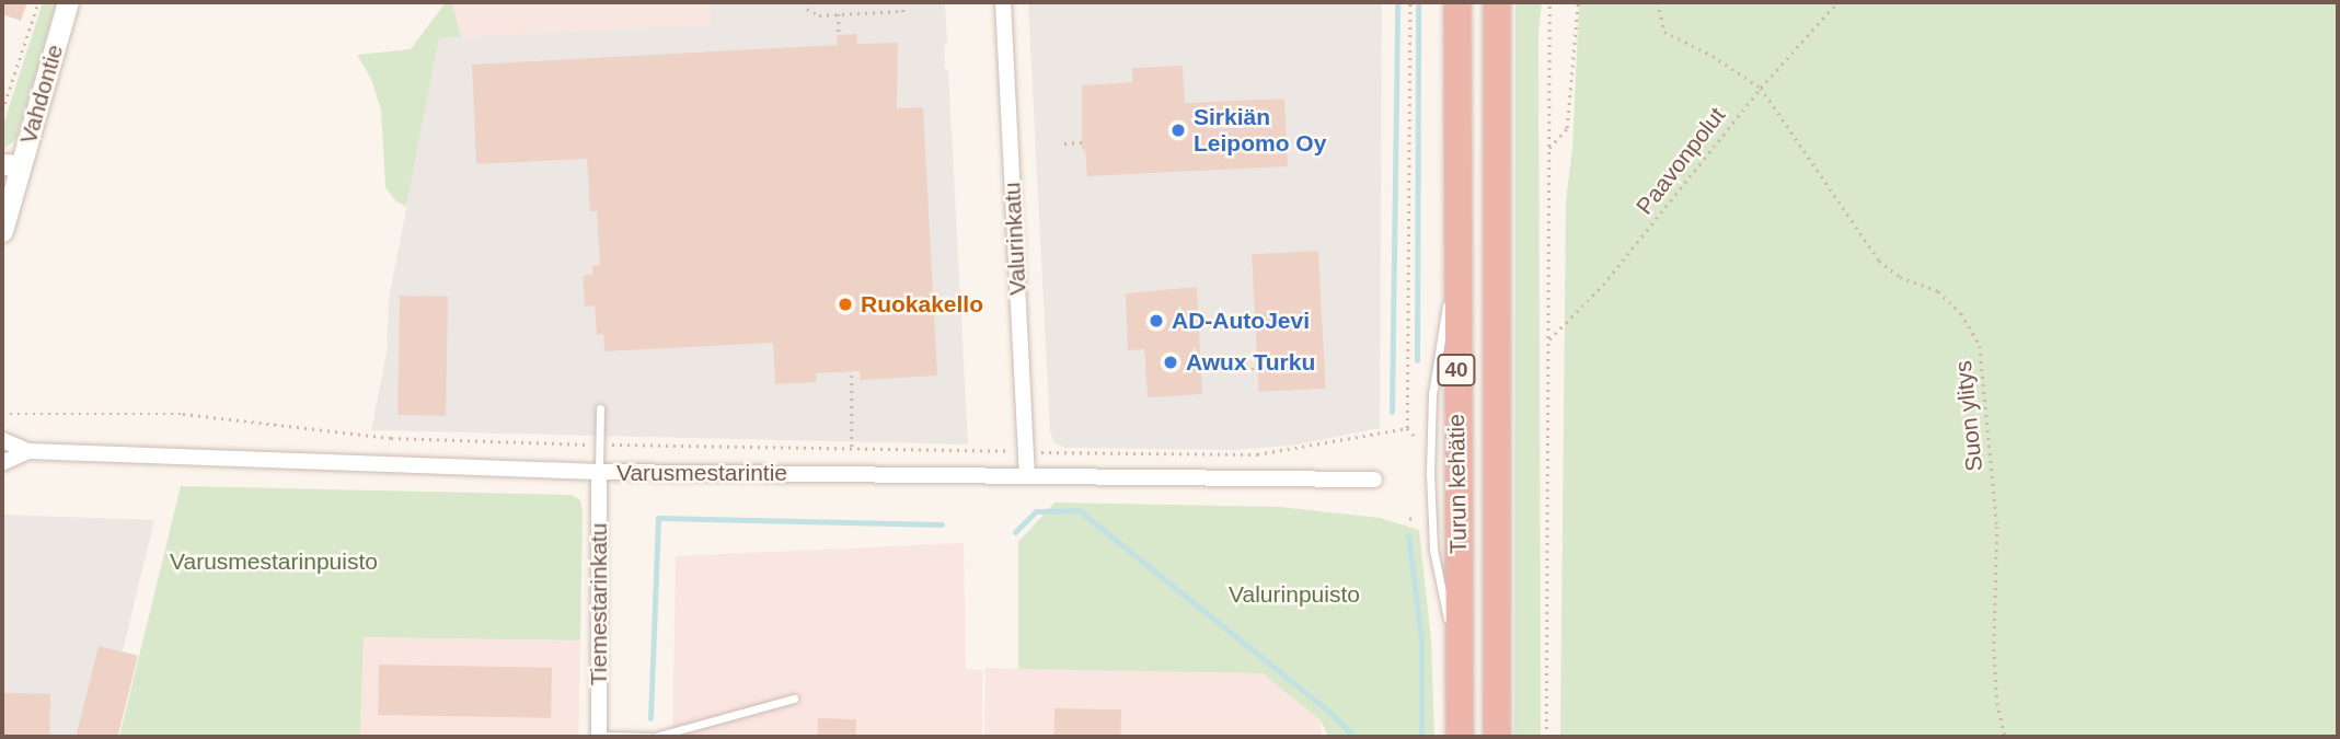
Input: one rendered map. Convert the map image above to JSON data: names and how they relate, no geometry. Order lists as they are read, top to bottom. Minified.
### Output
{"streets":{"highway":["40","Turun kehätie"],"street":["Vahdontie","Valurinkatu","Varusmestarintie","Tiemestarinkatu"],"path":["Paavonpolut","Suon ylitys"]},"crossings":[["Paavonpolut","Suon ylitys"],["Valurinkatu","Varusmestarintie"],["Varusmestarintie","Tiemestarinkatu"]],"parks":["Varusmestarinpuisto","Valurinpuisto"],"places":["Sirkiän Leipomo Oy","Ruokakello","AD-AutoJevi","Awux Turku"]}
